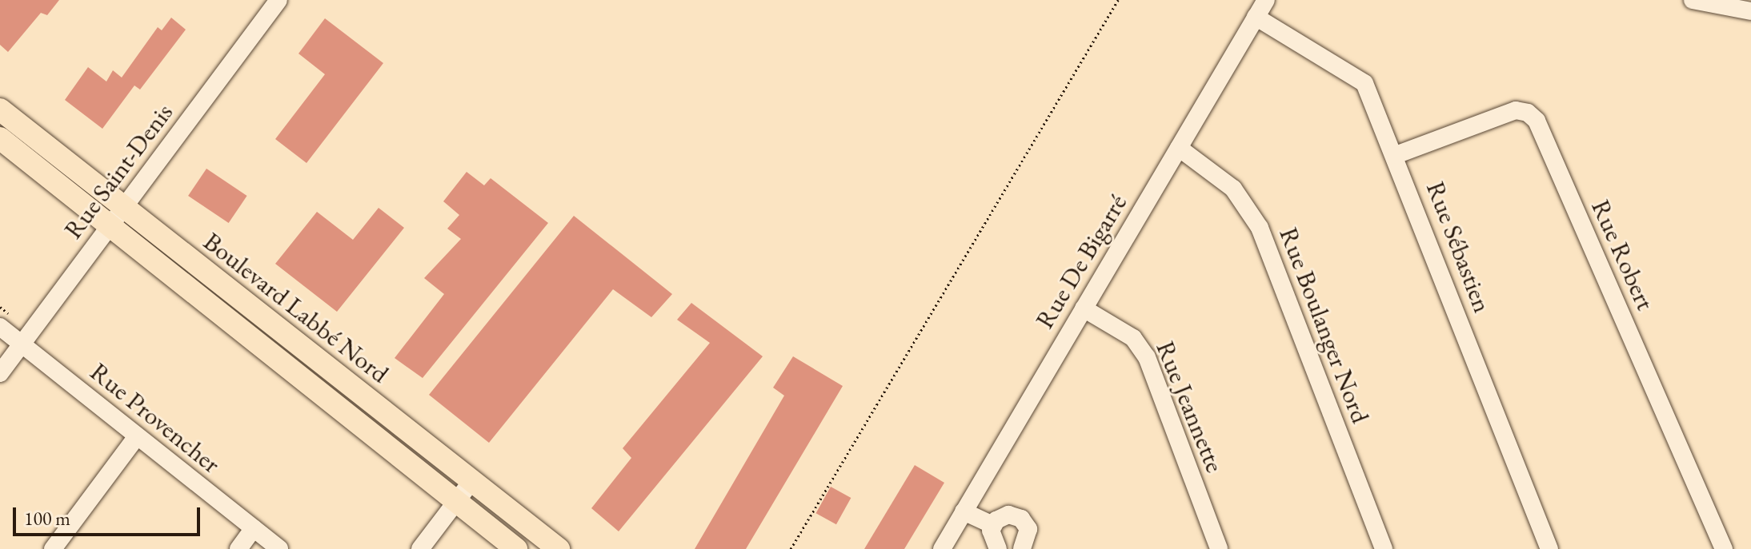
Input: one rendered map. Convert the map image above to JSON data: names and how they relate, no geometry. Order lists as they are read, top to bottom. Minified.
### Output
{"streets":{"main road":["Boulevard Labbé Nord"],"street":["Rue Saint-Denis","Rue Sébastien","Rue Robert","Rue De Bigarré","Rue Boulanger Nord","Rue Jeannette","Rue Provencher"]},"crossings":[["Rue Saint-Denis","Boulevard Labbé Nord"],["Rue Saint-Denis","Rue Provencher"],["Rue Sébastien","Rue Robert"],["Rue Sébastien","Rue De Bigarré"],["Rue De Bigarré","Rue Boulanger Nord"],["Rue De Bigarré","Rue Jeannette"]],"scale_bar":"100 m"}
